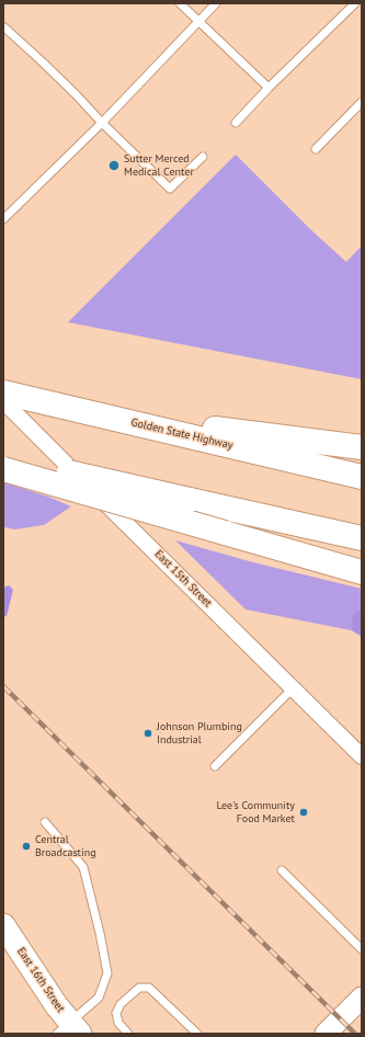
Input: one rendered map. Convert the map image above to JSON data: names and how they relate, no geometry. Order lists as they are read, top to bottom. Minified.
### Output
{"streets":{"highway":["Golden State Highway"],"main road":["East 16th Street"],"street":["East 15th Street"]},"places":["Sutter Merced Medical Center","Johnson Plumbing Industrial","Lee's Community Food Market","Central Broadcasting"]}
